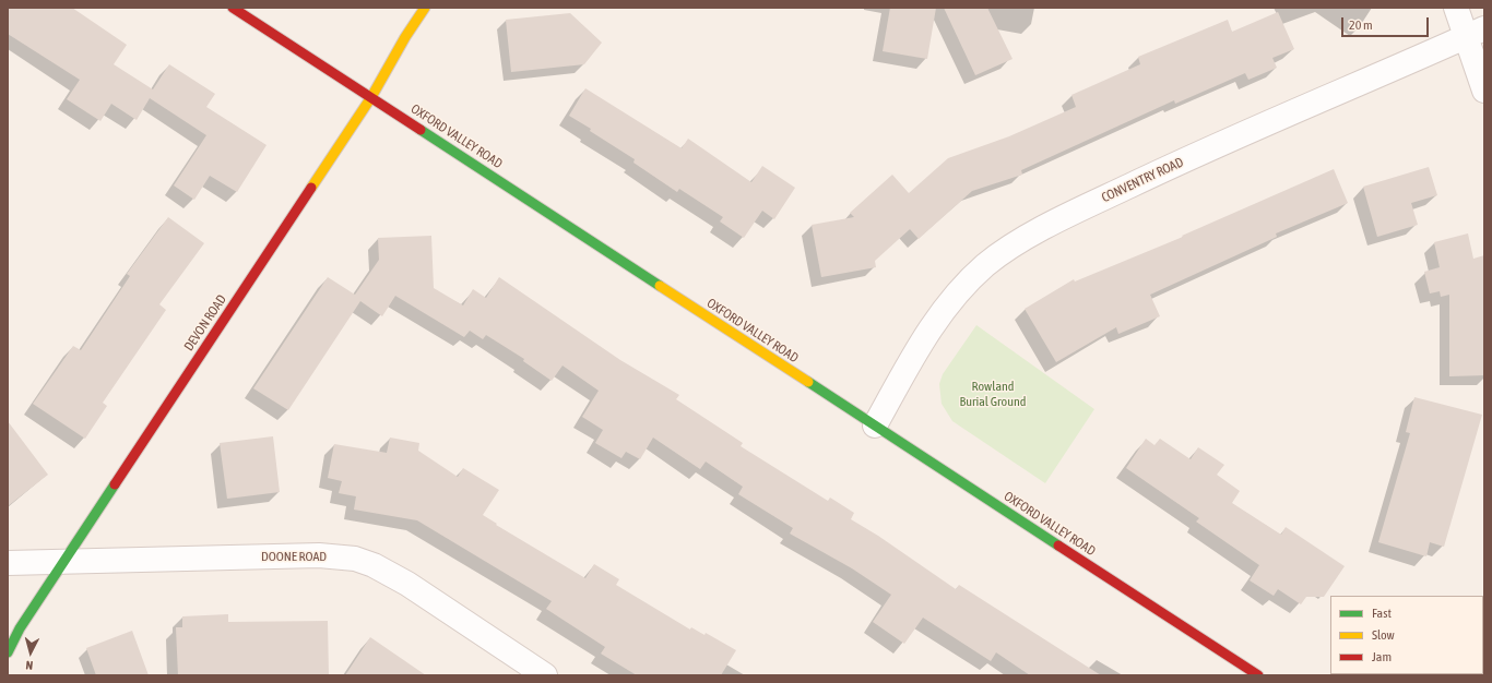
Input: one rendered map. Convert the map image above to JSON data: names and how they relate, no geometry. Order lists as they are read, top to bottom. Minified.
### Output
{"streets":{"main road":["OXFORD VALLEY ROAD","DEVON ROAD"],"street":["CONVENTRY ROAD","DOONE ROAD"]},"crossings":[["OXFORD VALLEY ROAD","CONVENTRY ROAD"],["OXFORD VALLEY ROAD","DEVON ROAD"],["DEVON ROAD","DOONE ROAD"]],"parks":["Rowland Burial Ground"],"legend":["Fast","Slow","Jam"],"scale_bar":"20 m","north":"bottom"}
